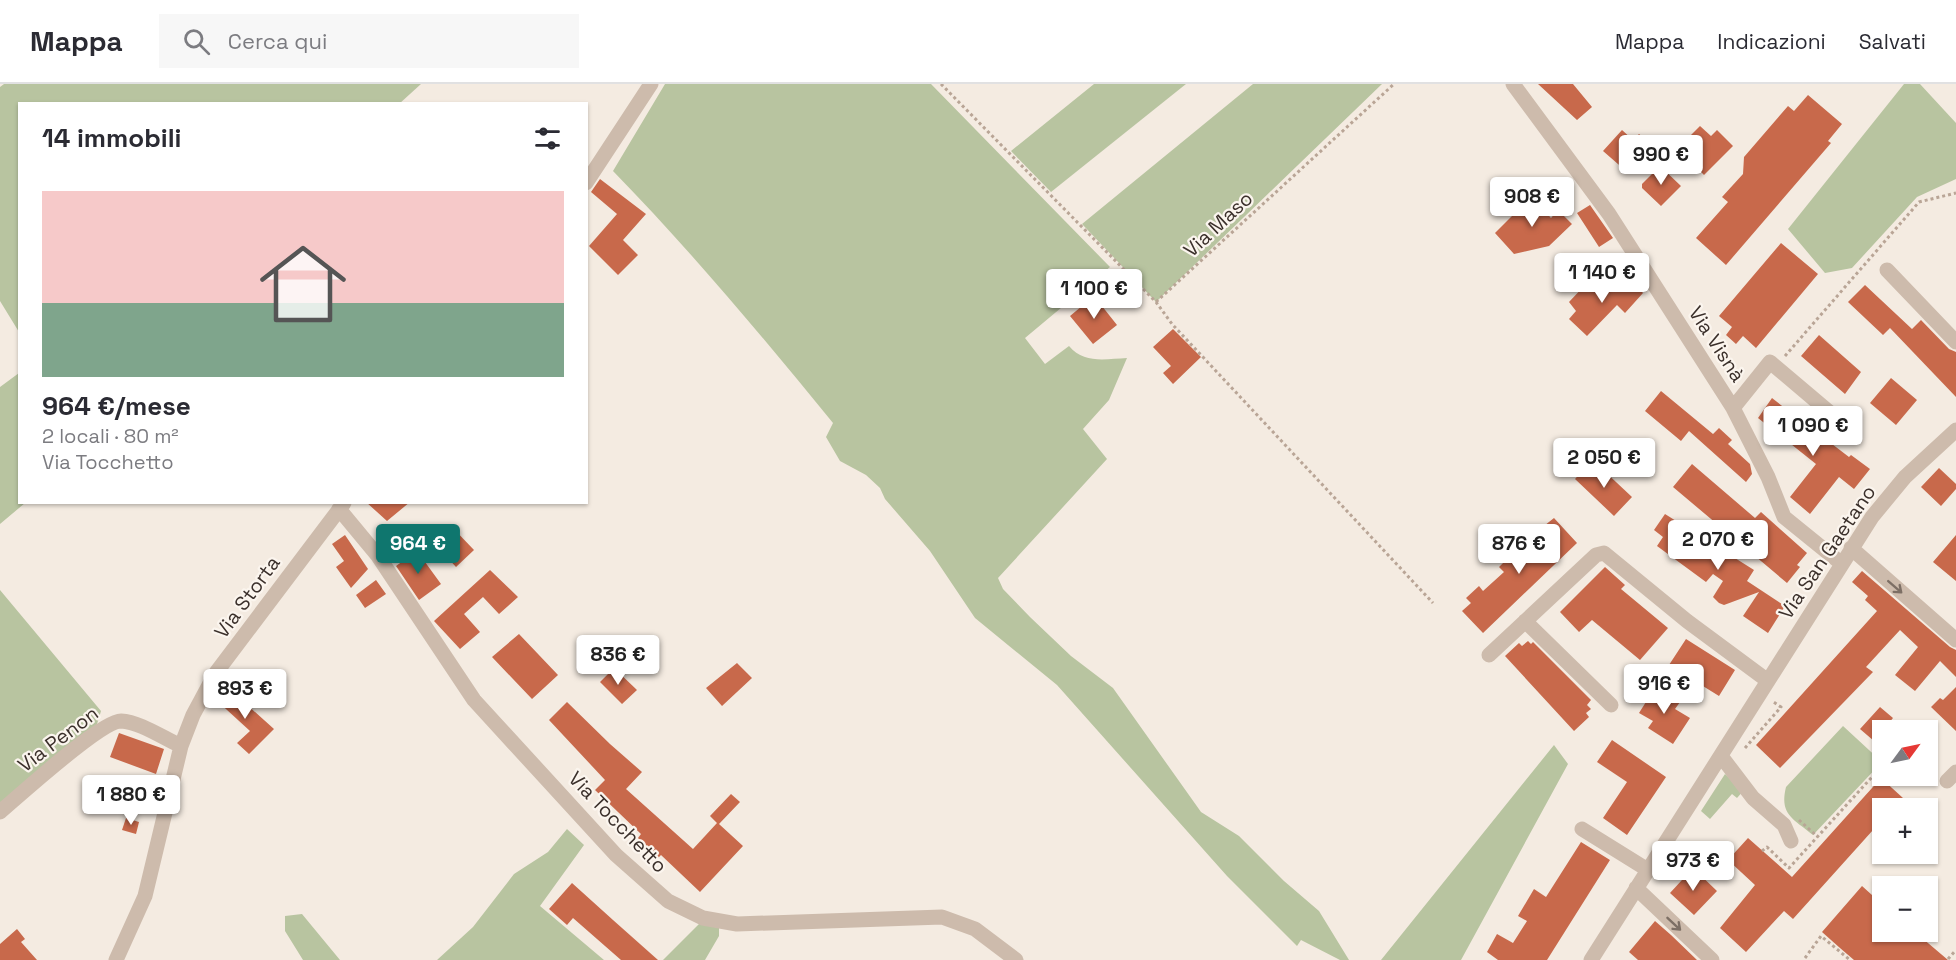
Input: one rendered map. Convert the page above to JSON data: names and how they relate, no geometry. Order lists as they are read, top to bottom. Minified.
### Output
{"streets":{"street":["Via Visnà","Via San Gaetano","Via Storta","Via Penon","Via Tocchetto"],"path":["Via Maso"]},"crossings":[["Via Visnà","Via San Gaetano"],["Via Storta","Via Penon"],["Via Storta","Via Tocchetto"]],"north":"top right","page":{"header":"Mappa","search":"Cerca qui","nav":["Mappa","Indicazioni","Salvati"],"heading":"14 immobili","price":["990 €","908 €","1 140 €","1 100 €","1 090 €","2 050 €","2 070 €","964 €","876 €","836 €","916 €","893 €","1 880 €","973 €"],"list":[{"name":"964 €/mese","note":"2 locali · 80 m² · Via Tocchetto"}],"map_buttons":["+","−"]}}
